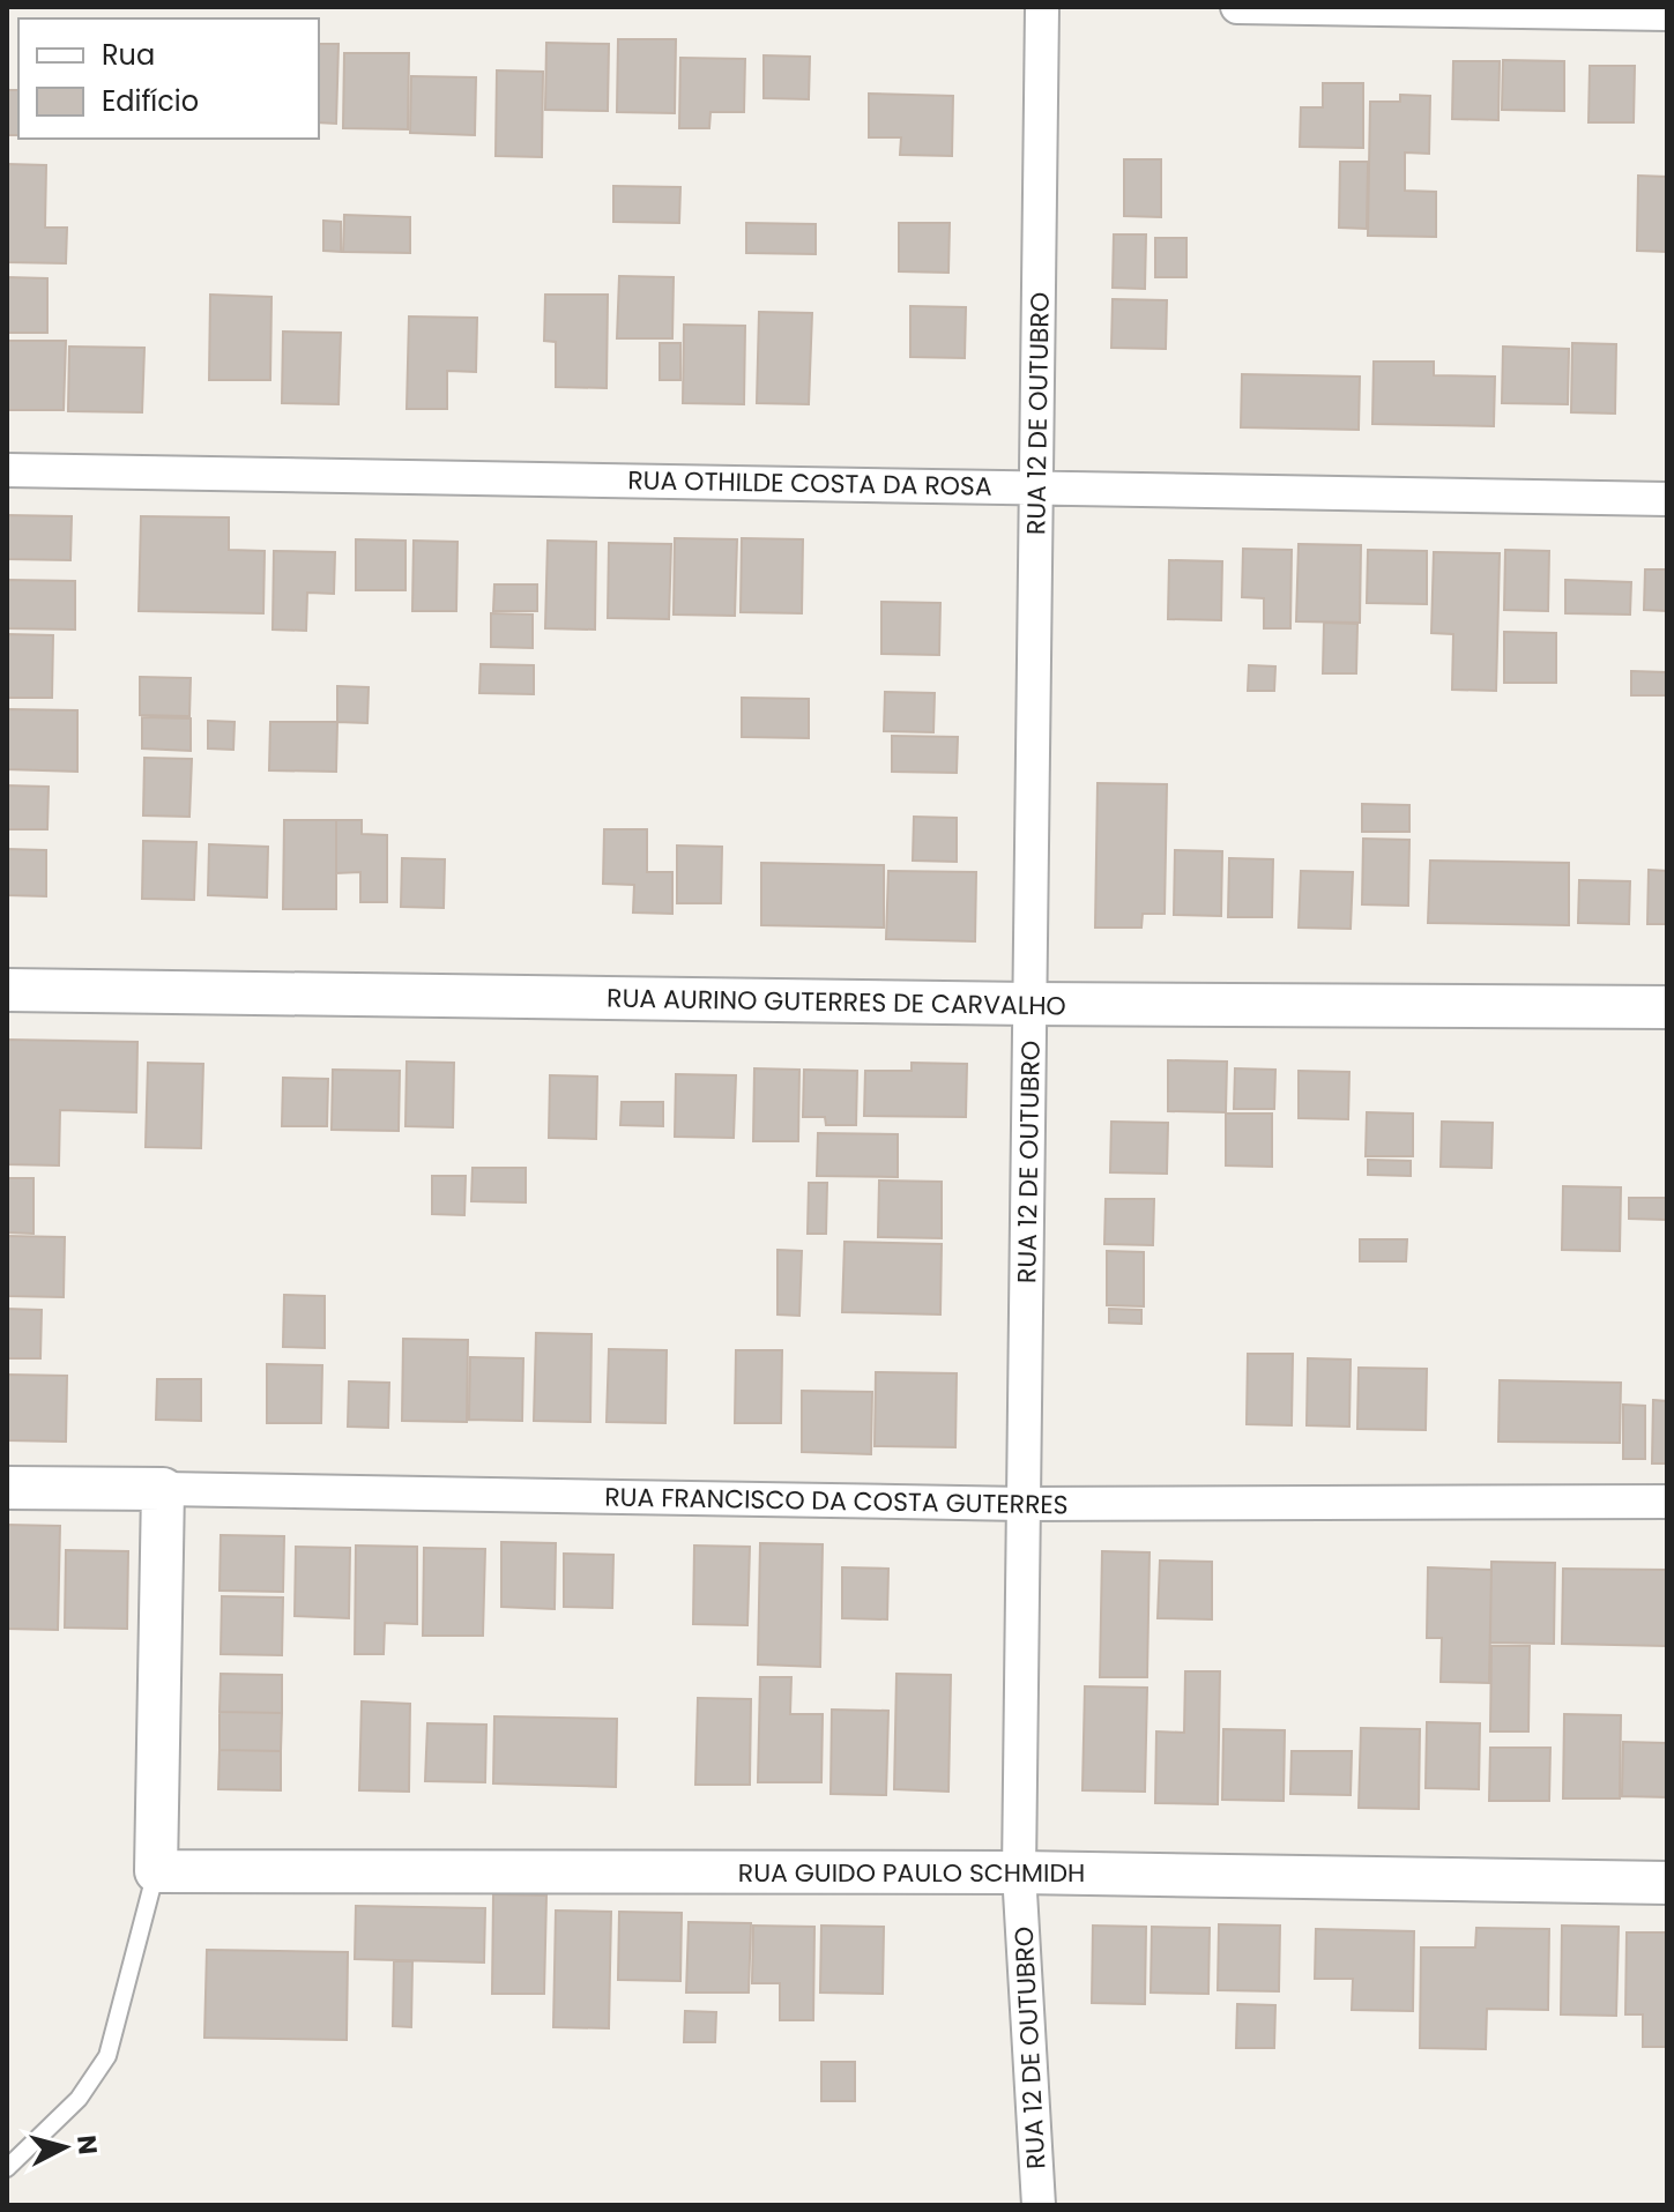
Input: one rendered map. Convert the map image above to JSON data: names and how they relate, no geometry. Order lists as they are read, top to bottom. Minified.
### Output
{"streets":{"street":["RUA 12 DE OUTUBRO","RUA OTHILDE COSTA DA ROSA","RUA AURINO GUTERRES DE CARVALHO","RUA FRANCISCO DA COSTA GUTERRES","RUA GUIDO PAULO SCHMIDH"]},"crossings":[["RUA 12 DE OUTUBRO","RUA OTHILDE COSTA DA ROSA"],["RUA 12 DE OUTUBRO","RUA AURINO GUTERRES DE CARVALHO"],["RUA 12 DE OUTUBRO","RUA FRANCISCO DA COSTA GUTERRES"],["RUA 12 DE OUTUBRO","RUA GUIDO PAULO SCHMIDH"]],"legend":["Rua","Edifício"],"north":"right"}
